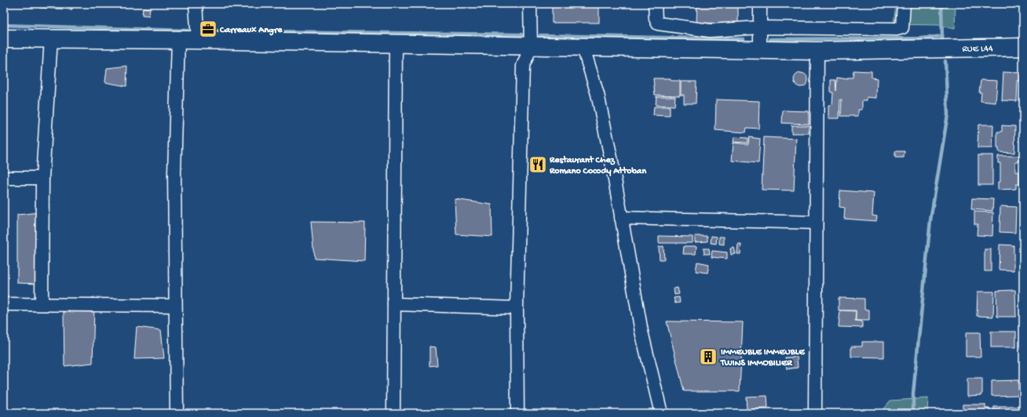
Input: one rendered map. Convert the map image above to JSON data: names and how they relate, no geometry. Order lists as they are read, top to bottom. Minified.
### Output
{"streets":{"street":["RUE L44"]},"places":{"office":["Carreaux Angre"],"restaurant":["Restaurant Chez Romano Cocody Attoban"],"building":["IMMEUBLE IMMEUBLE TWINS IMMOBILIER"]}}
